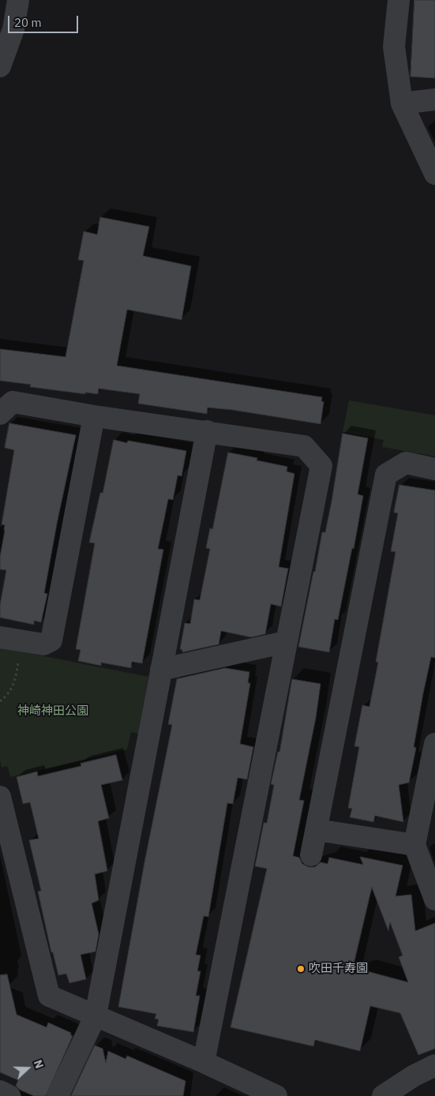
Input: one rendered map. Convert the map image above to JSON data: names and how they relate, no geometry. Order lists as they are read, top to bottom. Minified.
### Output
{"parks":["神崎神田公園"],"places":["吹田千寿園"],"scale_bar":"20 m","north":"right"}
